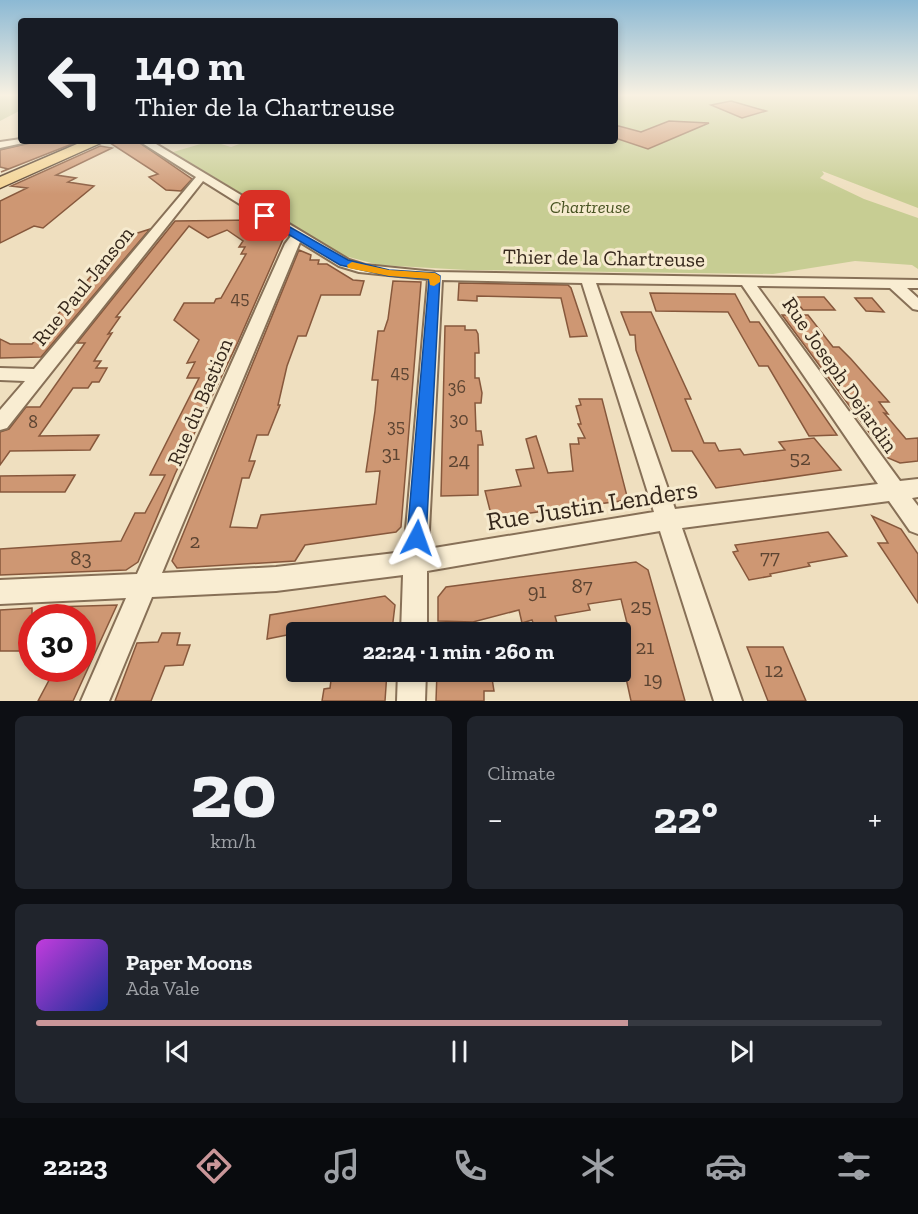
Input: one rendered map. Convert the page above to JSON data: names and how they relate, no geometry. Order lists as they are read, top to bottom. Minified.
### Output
{"streets":{"street":["Thier de la Chartreuse","Rue Paul Janson","Rue Joseph Dejardin","Rue du Bastion","Rue Justin Lenders"]},"crossings":[["Thier de la Chartreuse","Rue Paul Janson"],["Thier de la Chartreuse","Rue Joseph Dejardin"],["Thier de la Chartreuse","Rue du Bastion"],["Rue Joseph Dejardin","Rue Justin Lenders"],["Rue du Bastion","Rue Justin Lenders"]],"parks":["Chartreuse"],"house_numbers":["45","45","36","30","8","35","31","52","24","2","77","83","87","91","25","21","12","19"],"page":{"turn":["140 m","Thier de la Chartreuse"],"limit":"30","trip":"22:24 · 1 min · 260 m","tile":[["20","km/h"],"Climate"],"heat":["−","22°","+"],"song":["Paper Moons","Ada Vale"],"tabs":"22:23"}}
